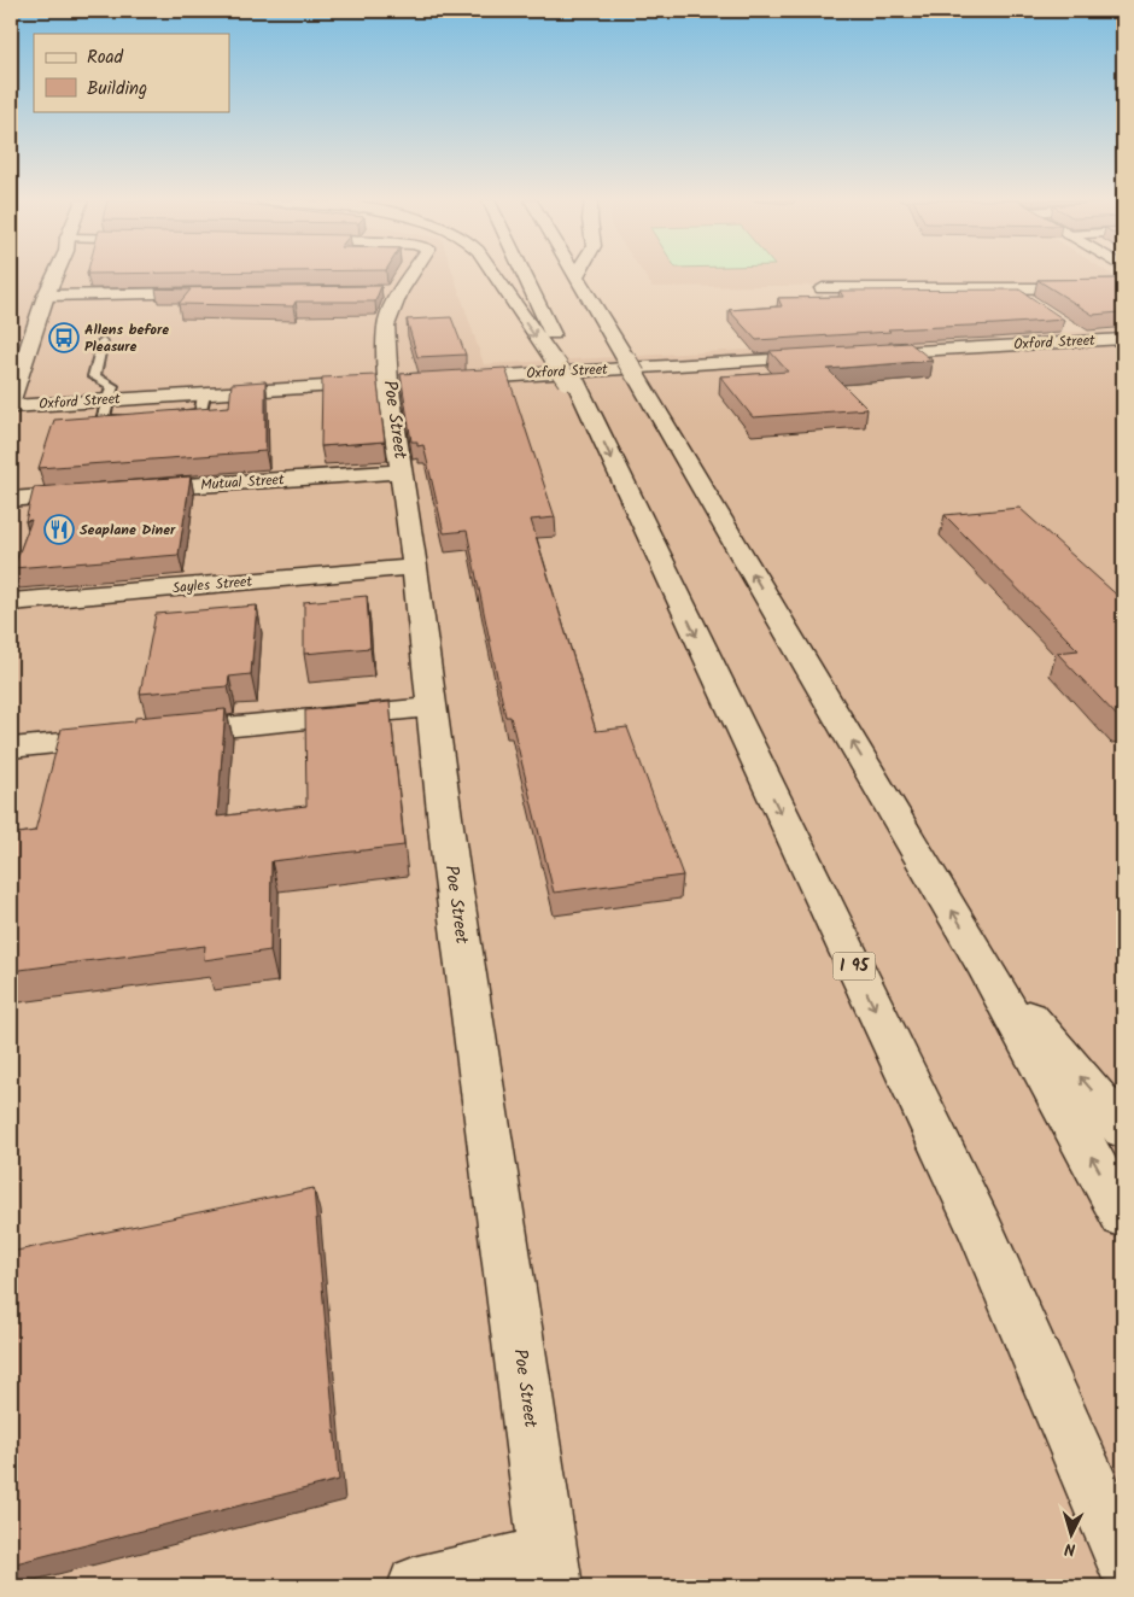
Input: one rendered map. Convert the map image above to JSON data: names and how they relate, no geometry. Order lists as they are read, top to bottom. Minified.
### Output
{"streets":{"main road":["Oxford Street","Poe Street","Mutual Street","Sayles Street","I 95"]},"crossings":[["Oxford Street","Poe Street"],["Poe Street","Mutual Street"],["Poe Street","Sayles Street"]],"places":{"bus stop":["Allens before Pleasure"],"restaurant":["Seaplane Diner"]},"legend":["Road","Building"],"north":"bottom"}
